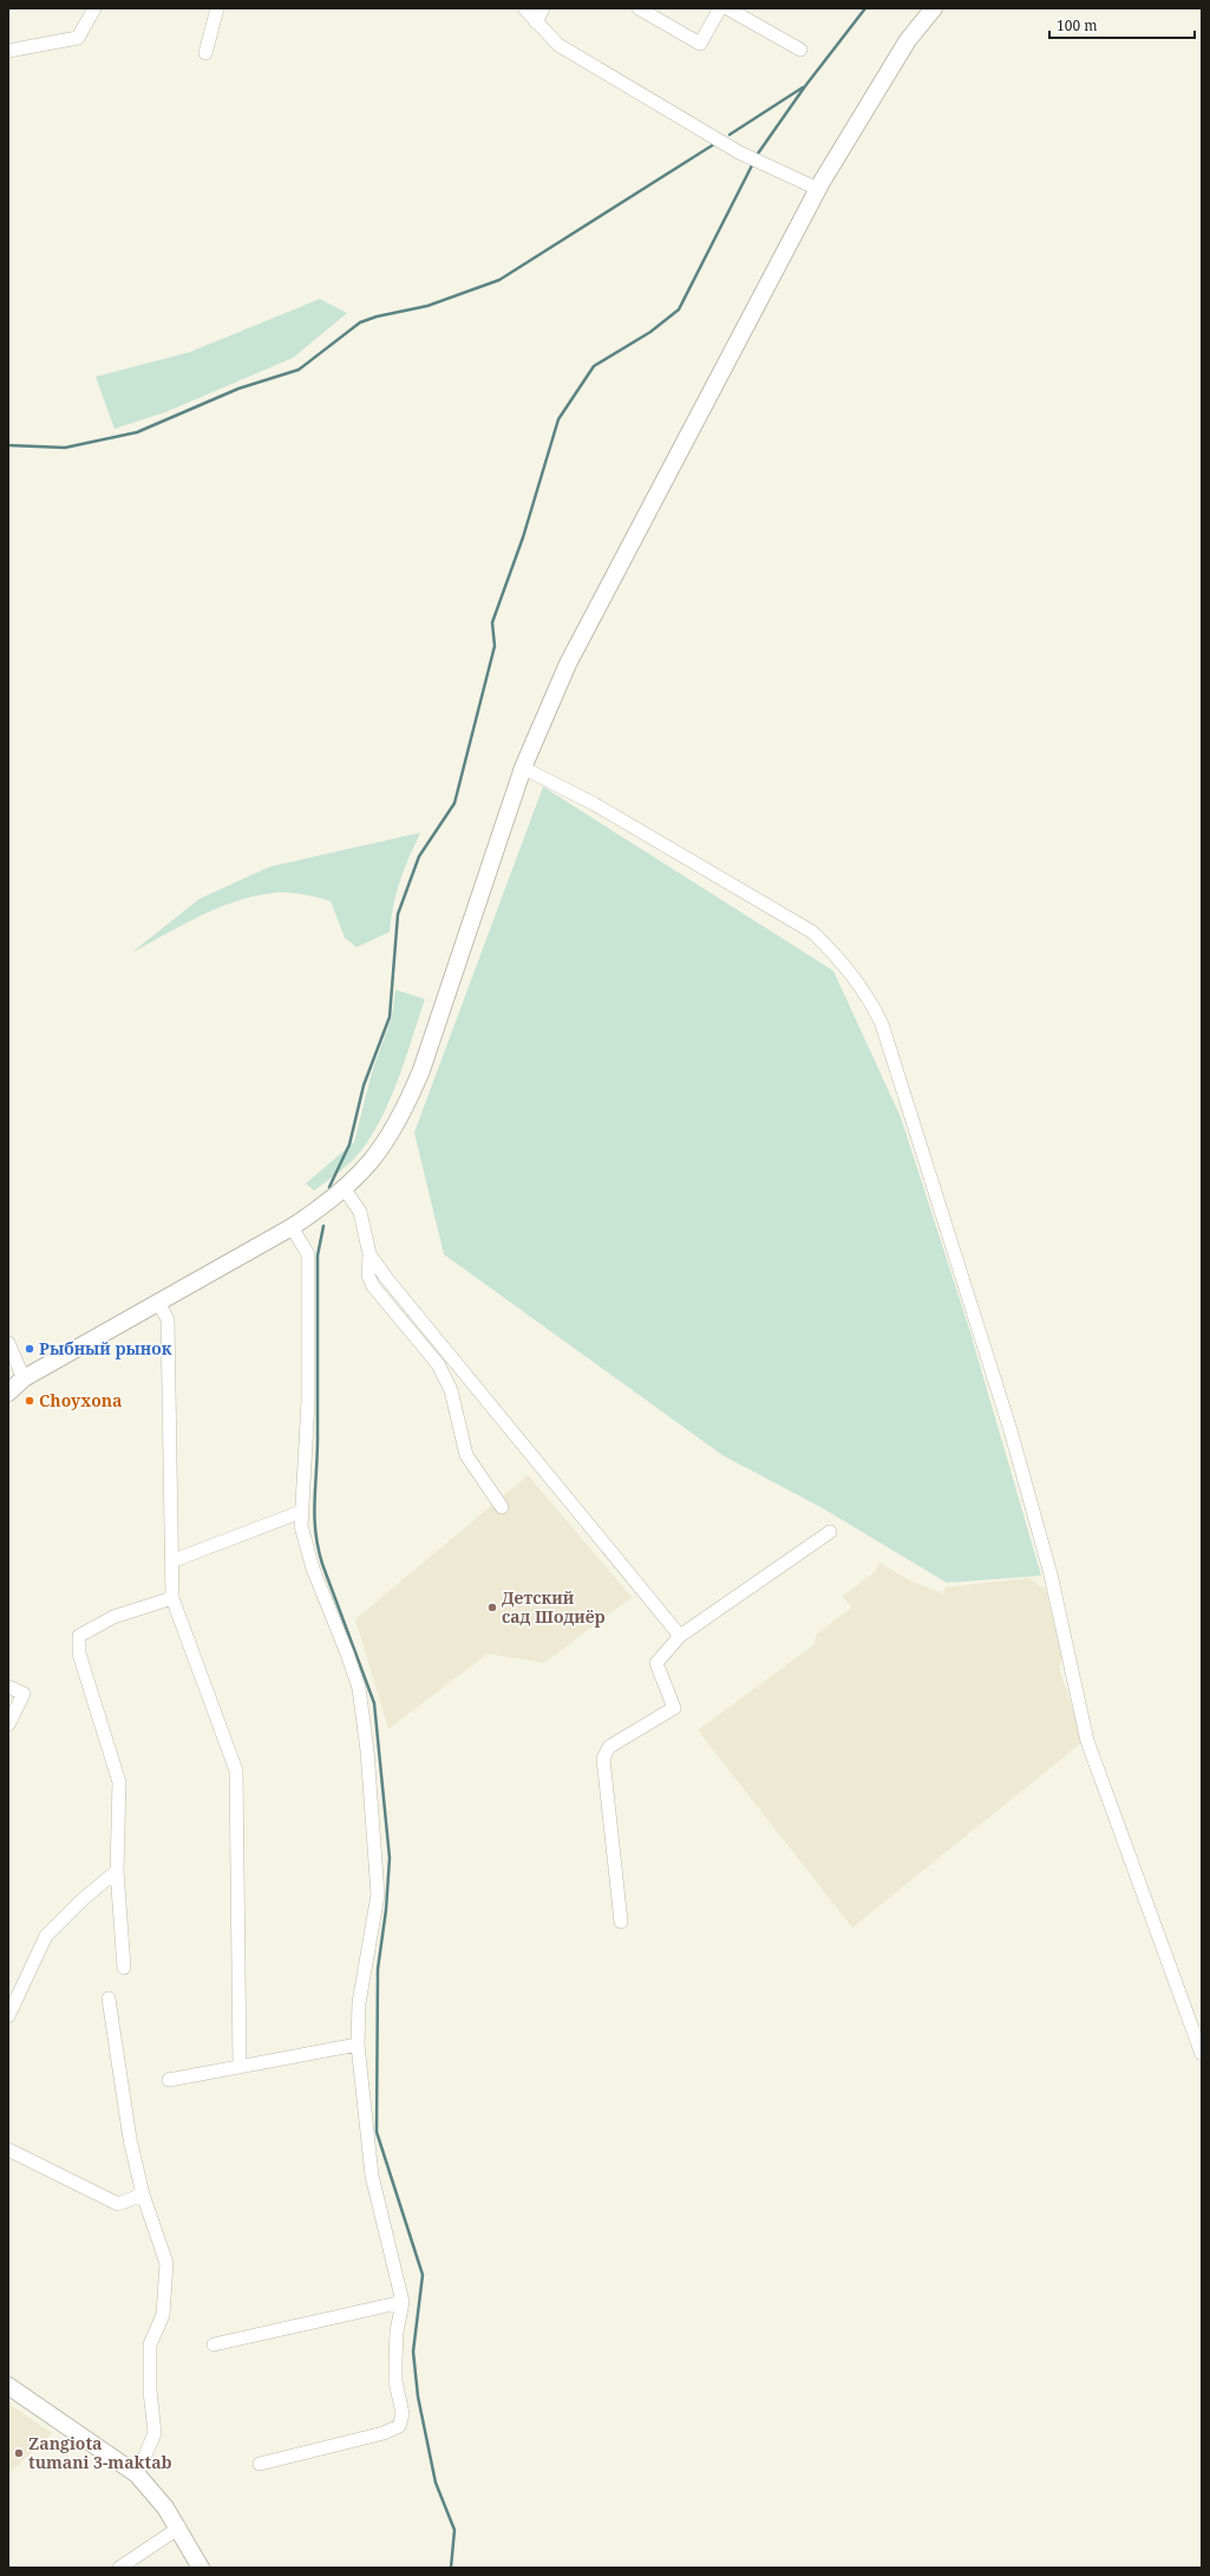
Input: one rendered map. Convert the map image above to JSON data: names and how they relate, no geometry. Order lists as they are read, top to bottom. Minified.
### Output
{"places":["Рыбный рынок","Choyxona","Детский сад Шодиёр","Zangiota tumani 3-maktab"],"scale_bar":"100 m"}
